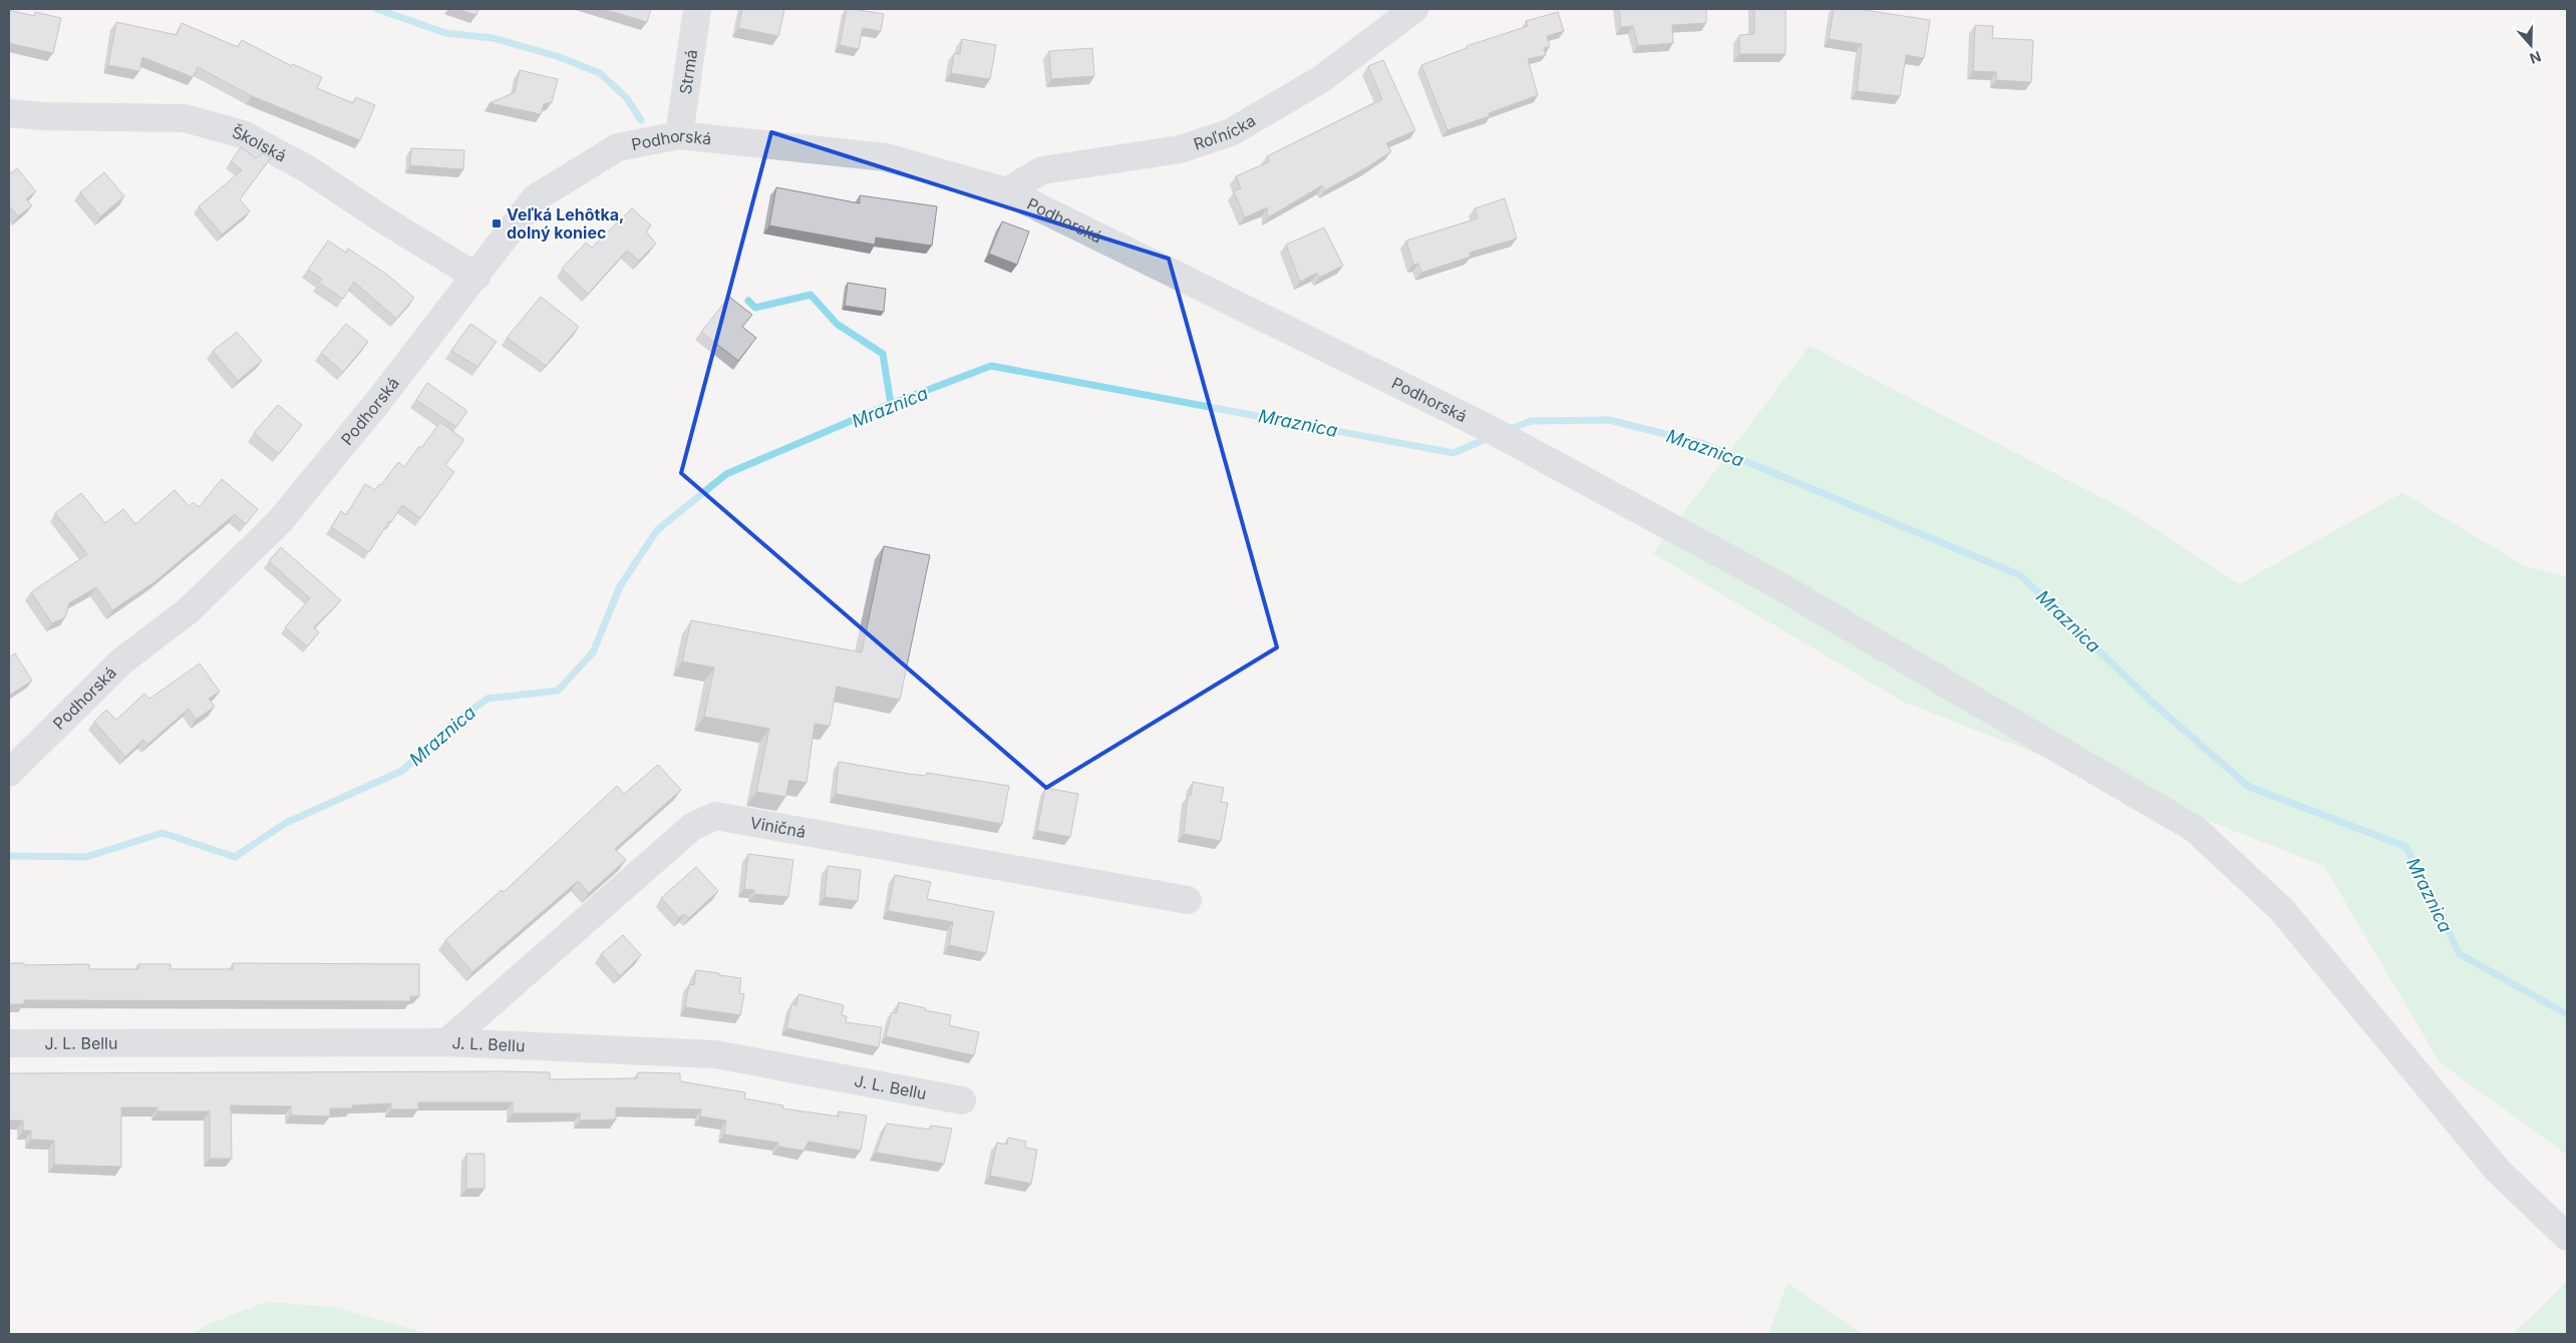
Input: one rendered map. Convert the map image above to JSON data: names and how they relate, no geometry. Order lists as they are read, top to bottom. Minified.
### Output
{"streets":{"street":["Strmá","Roľnícka","Podhorská","Školská","Viničná","J. L. Bellu"]},"crossings":[["Strmá","Podhorská"],["Roľnícka","Podhorská"],["Podhorská","Školská"],["Viničná","J. L. Bellu"]],"water":["Mraznica"],"places":{"transit":["Veľká Lehôtka, dolný koniec"]},"north":"bottom"}
